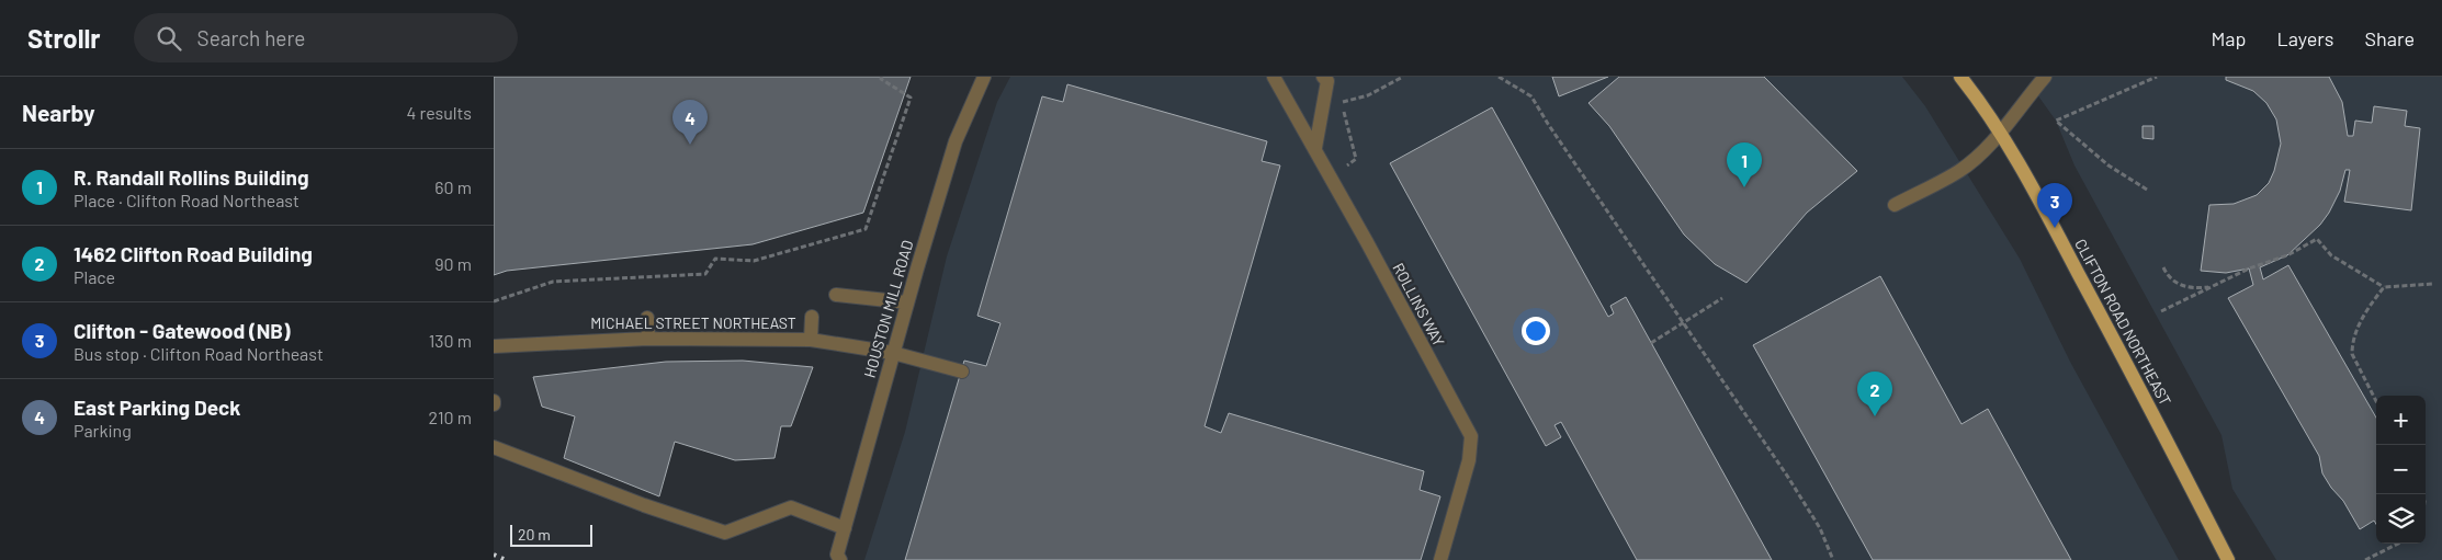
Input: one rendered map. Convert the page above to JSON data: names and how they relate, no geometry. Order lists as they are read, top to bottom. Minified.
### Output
{"streets":{"main road":["CLIFTON ROAD NORTHEAST"],"street":["ROLLINS WAY","HOUSTON MILL ROAD","MICHAEL STREET NORTHEAST"]},"crossings":[["HOUSTON MILL ROAD","MICHAEL STREET NORTHEAST"]],"scale_bar":"20 m","page":{"header":"Strollr","search":"Search here","nav":["Map","Layers","Share"],"heading":["Nearby","4 results"],"pins":["4","1","3","2"],"list":[{"mark":"1","name":"R. Randall Rollins Building","note":"Place · Clifton Road Northeast","value":"60 m"},{"mark":"2","name":"1462 Clifton Road Building","note":"Place","value":"90 m"},{"mark":"3","name":"Clifton - Gatewood (NB)","note":"Bus stop · Clifton Road Northeast","value":"130 m"},{"mark":"4","name":"East Parking Deck","note":"Parking","value":"210 m"}],"map_buttons":["+","−"],"scale":"20 m"}}
